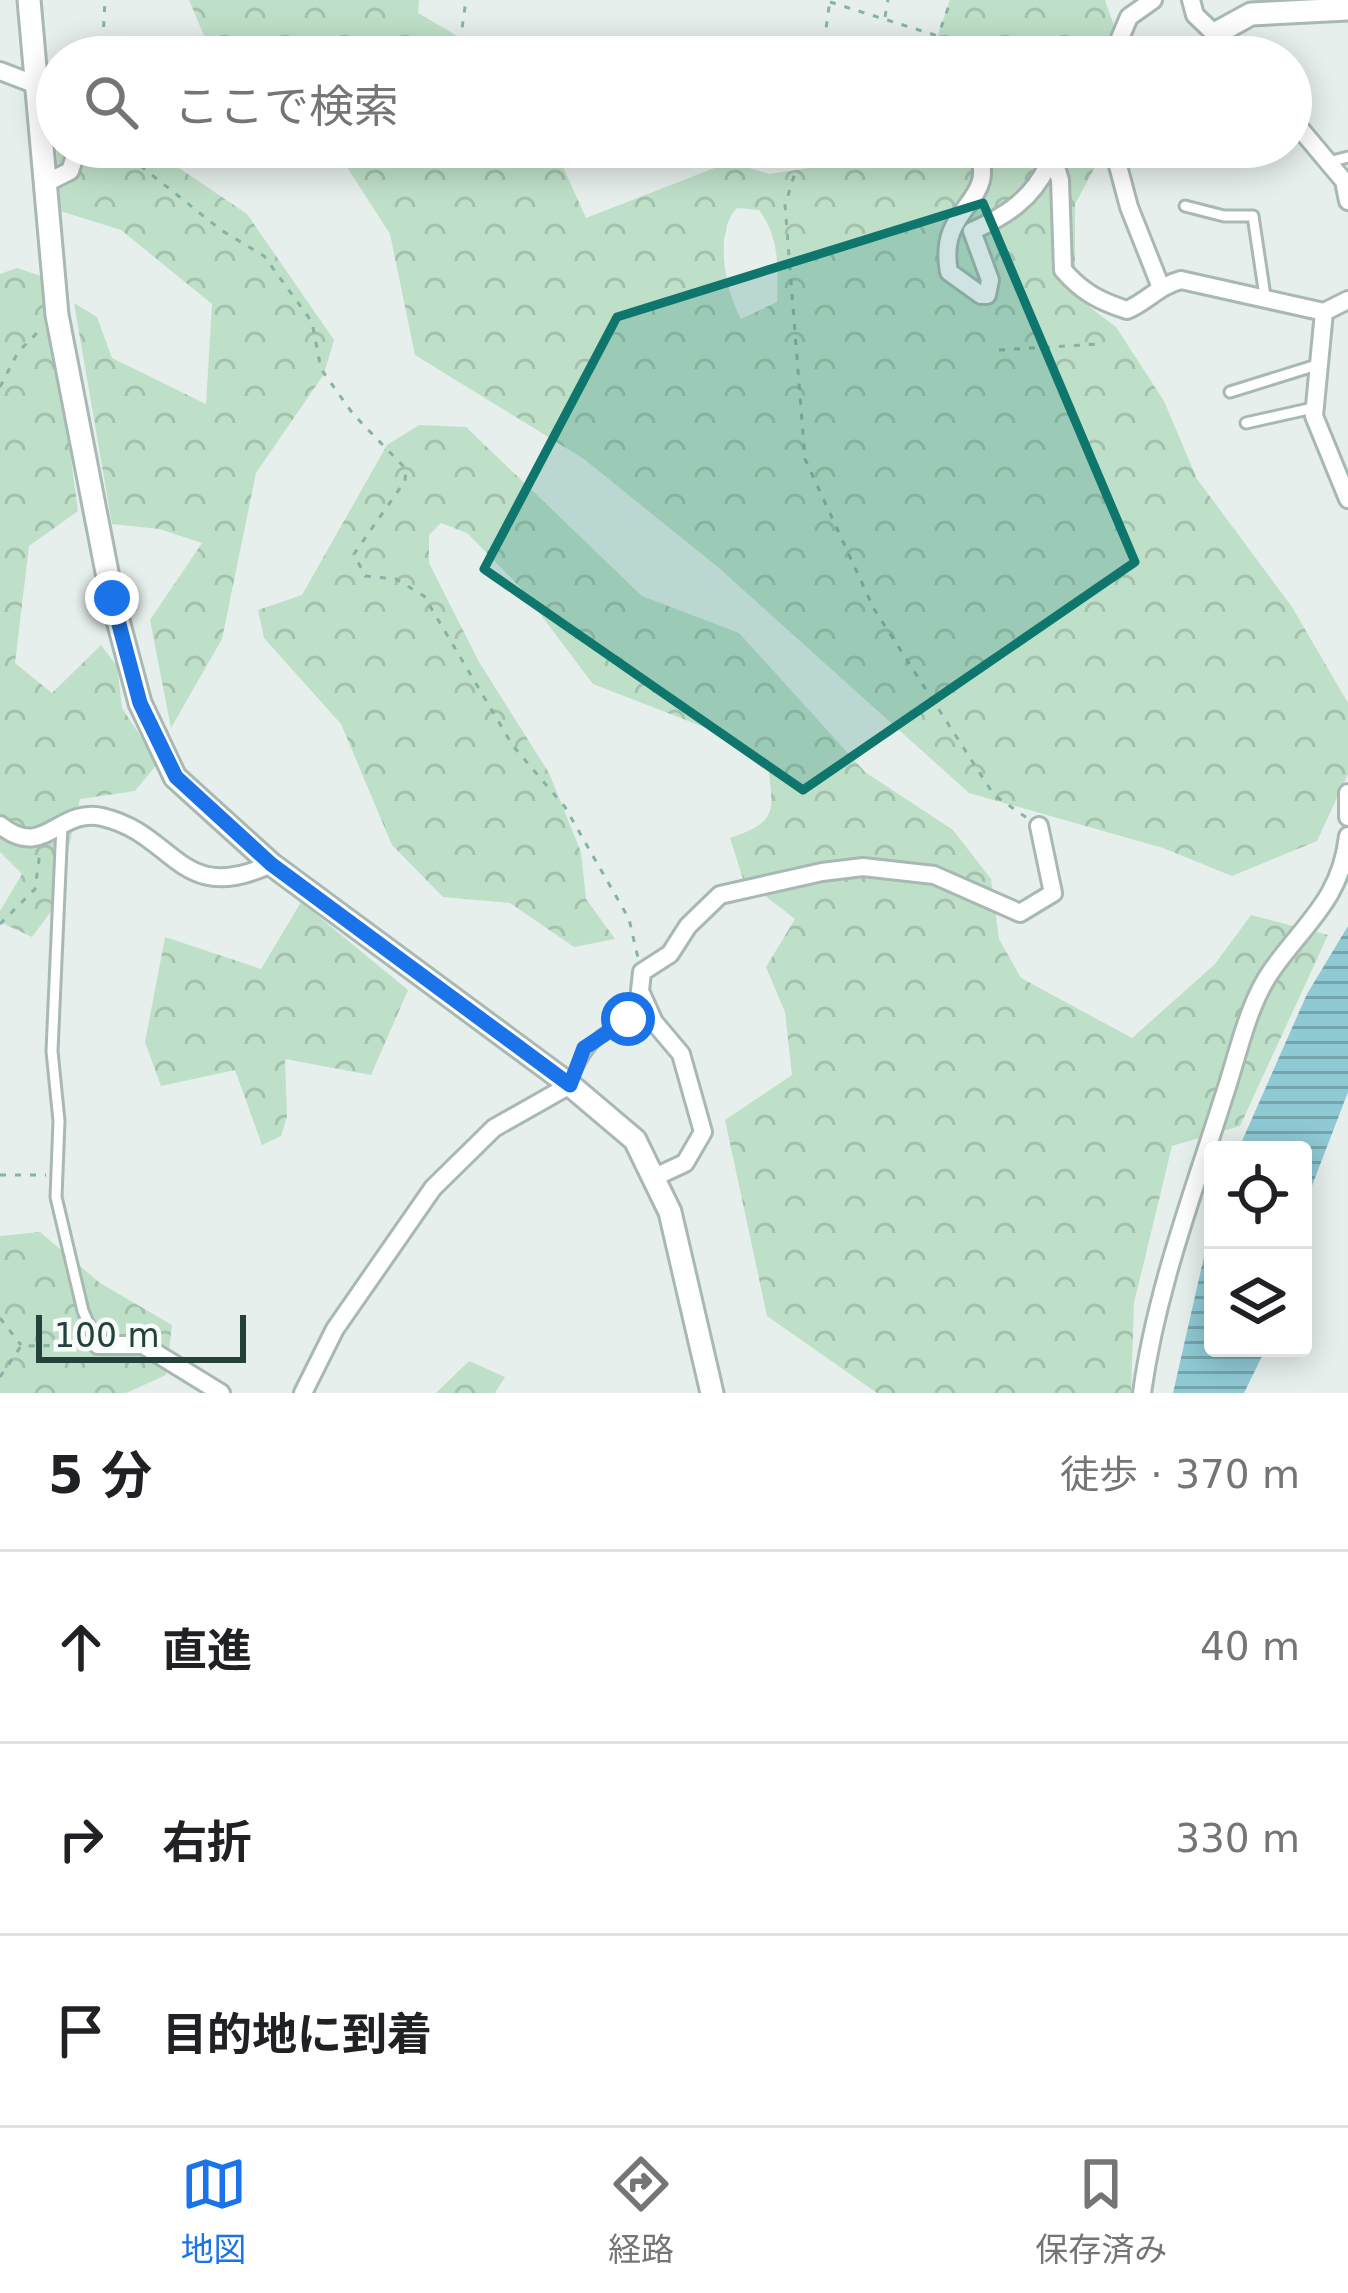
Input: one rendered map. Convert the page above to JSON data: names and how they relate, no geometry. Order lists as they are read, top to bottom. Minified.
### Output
{"scale_bar":"100 m","page":{"search":"ここで検索","scale":"100 m","heading":["5 分","徒歩 · 370 m"],"list":[["直進","40 m"],["右折","330 m"],"目的地に到着"],"nav":["地図","経路","保存済み"]}}
